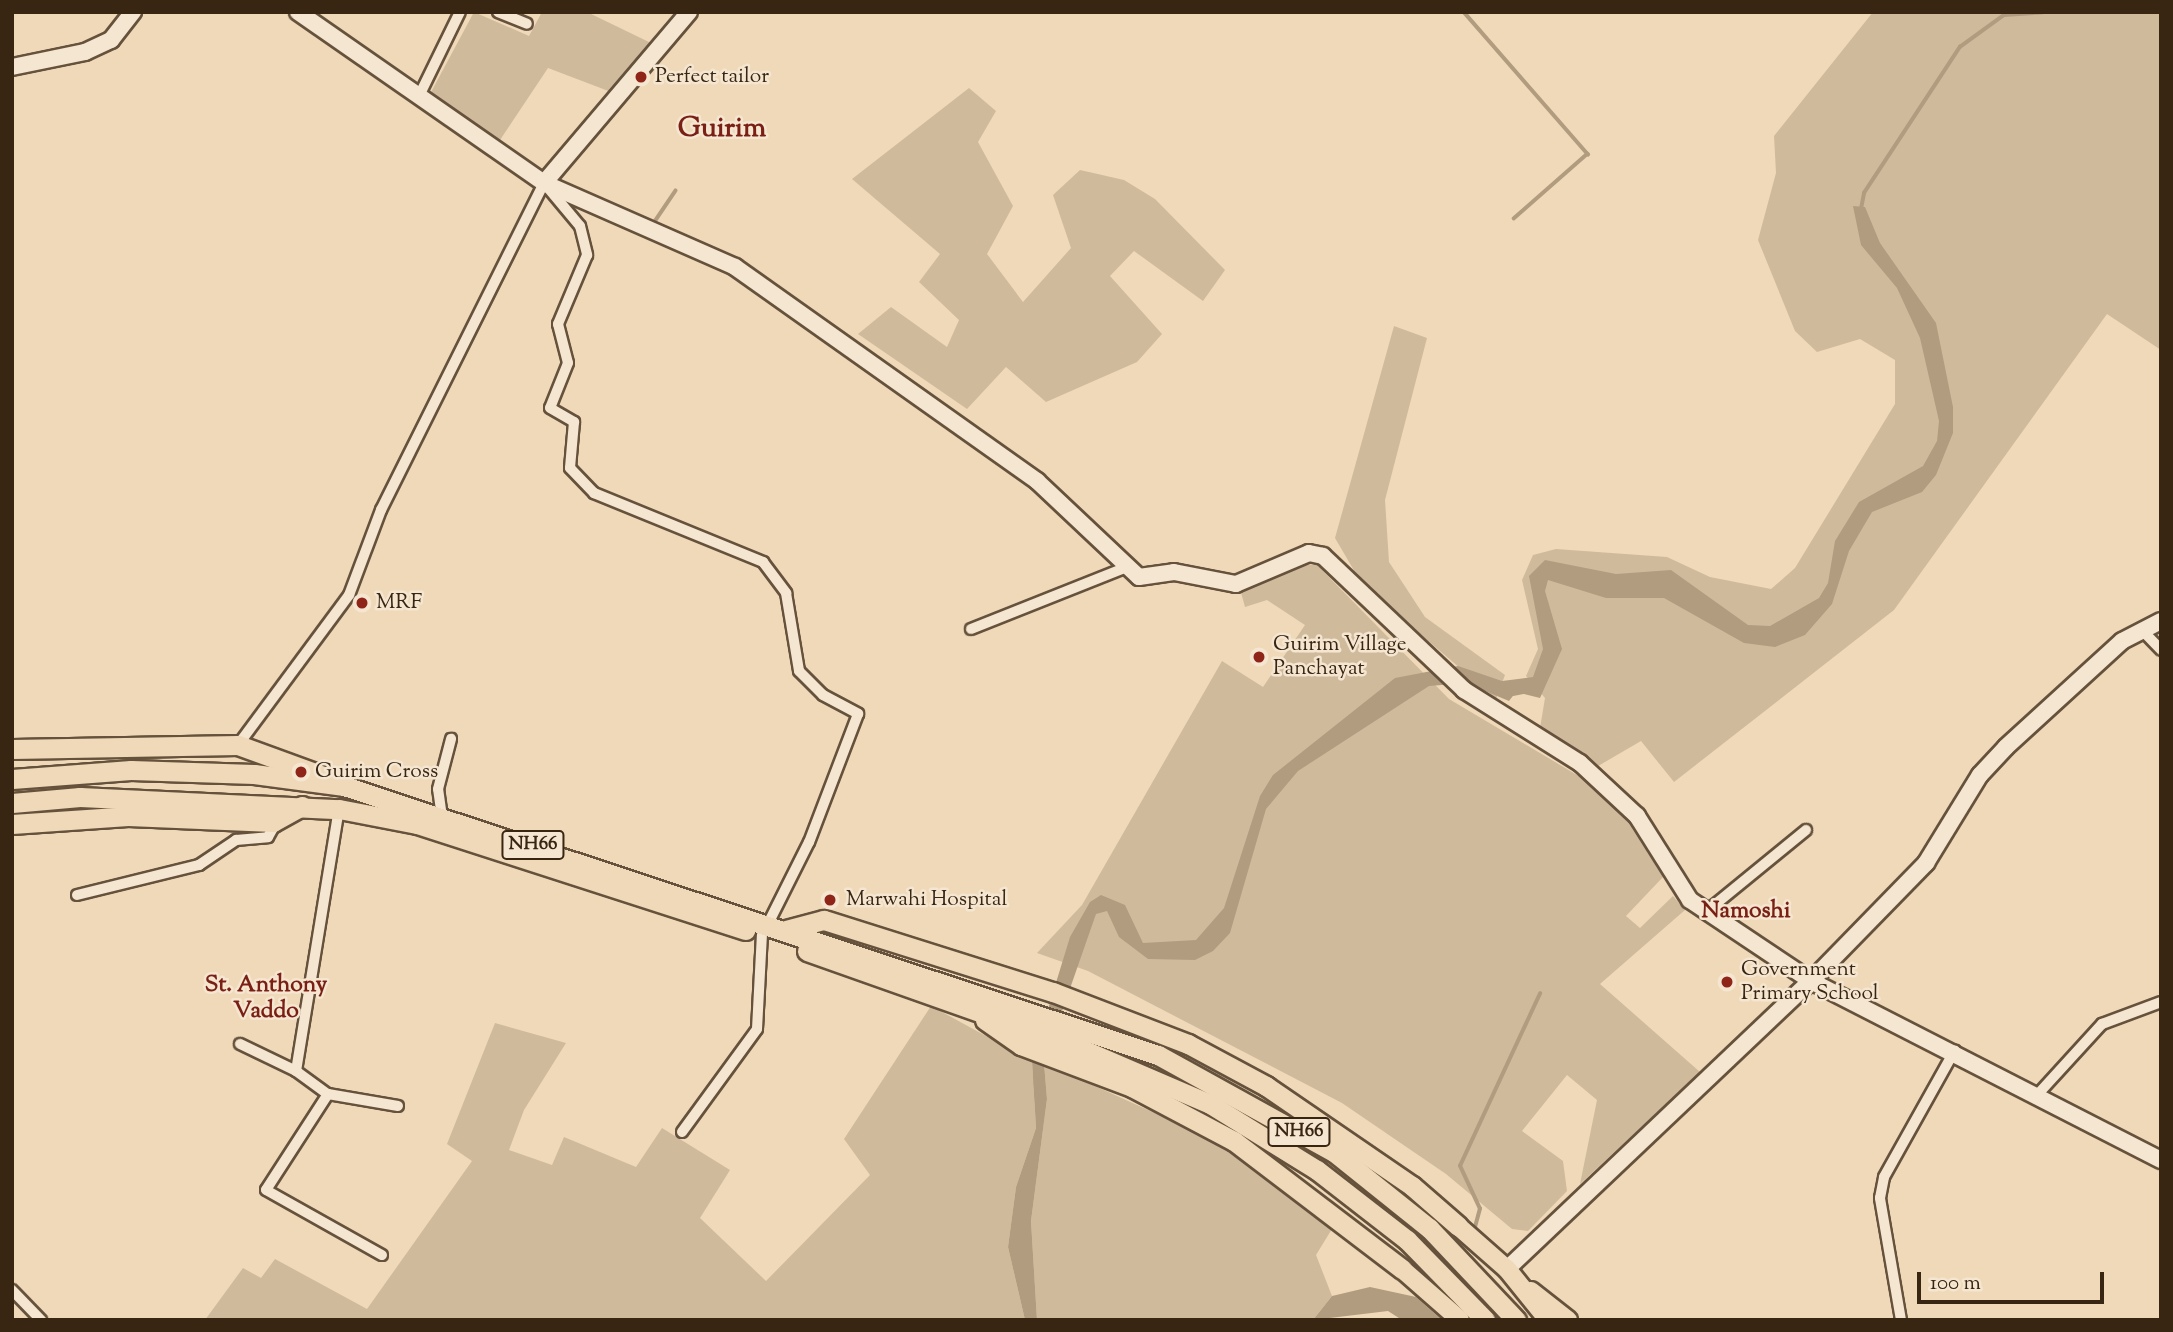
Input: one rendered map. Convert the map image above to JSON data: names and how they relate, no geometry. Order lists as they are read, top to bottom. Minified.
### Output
{"streets":{"highway":["NH66"]},"districts":["Guirim","Namoshi","St. Anthony Vaddo"],"places":["Perfect tailor","MRF","Guirim Village Panchayat","Guirim Cross","Marwahi Hospital","Government Primary School"],"scale_bar":"100 m"}
